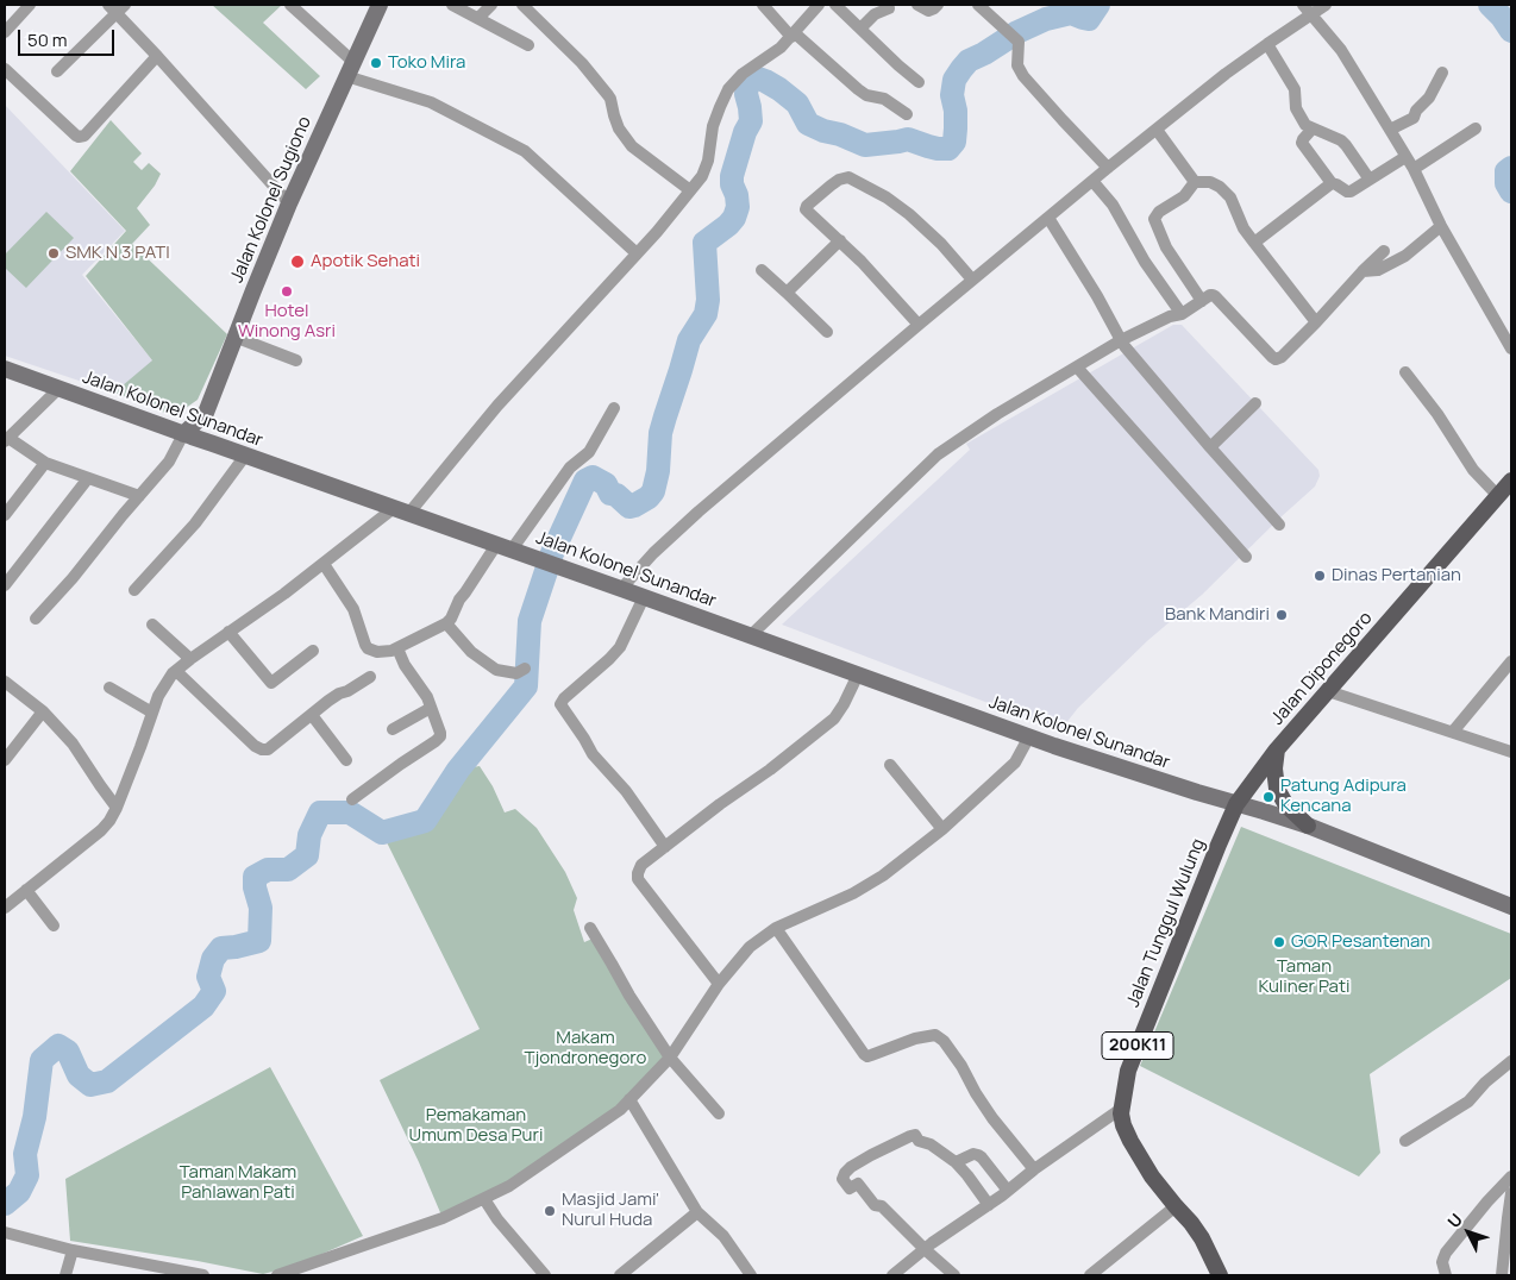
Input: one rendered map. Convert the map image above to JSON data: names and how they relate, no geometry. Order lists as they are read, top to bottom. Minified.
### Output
{"streets":{"main road":["Jalan Kolonel Sugiono","Jalan Kolonel Sunandar","Jalan Diponegoro","Jalan Tunggul Wulung","200K11"]},"crossings":[["Jalan Kolonel Sugiono","Jalan Kolonel Sunandar"],["Jalan Kolonel Sunandar","Jalan Diponegoro"],["Jalan Kolonel Sunandar","Jalan Tunggul Wulung"],["Jalan Diponegoro","Jalan Tunggul Wulung"]],"parks":["Taman Kuliner Pati","Makam Tjondronegoro","Pemakaman Umum Desa Puri","Taman Makam Pahlawan Pati"],"places":["Toko Mira","SMK N 3 PATI","Apotik Sehati","Hotel Winong Asri","Dinas Pertanian","Bank Mandiri","Patung Adipura Kencana","GOR Pesantenan","Masjid Jami' Nurul Huda"],"scale_bar":"50 m","north":"top left"}
